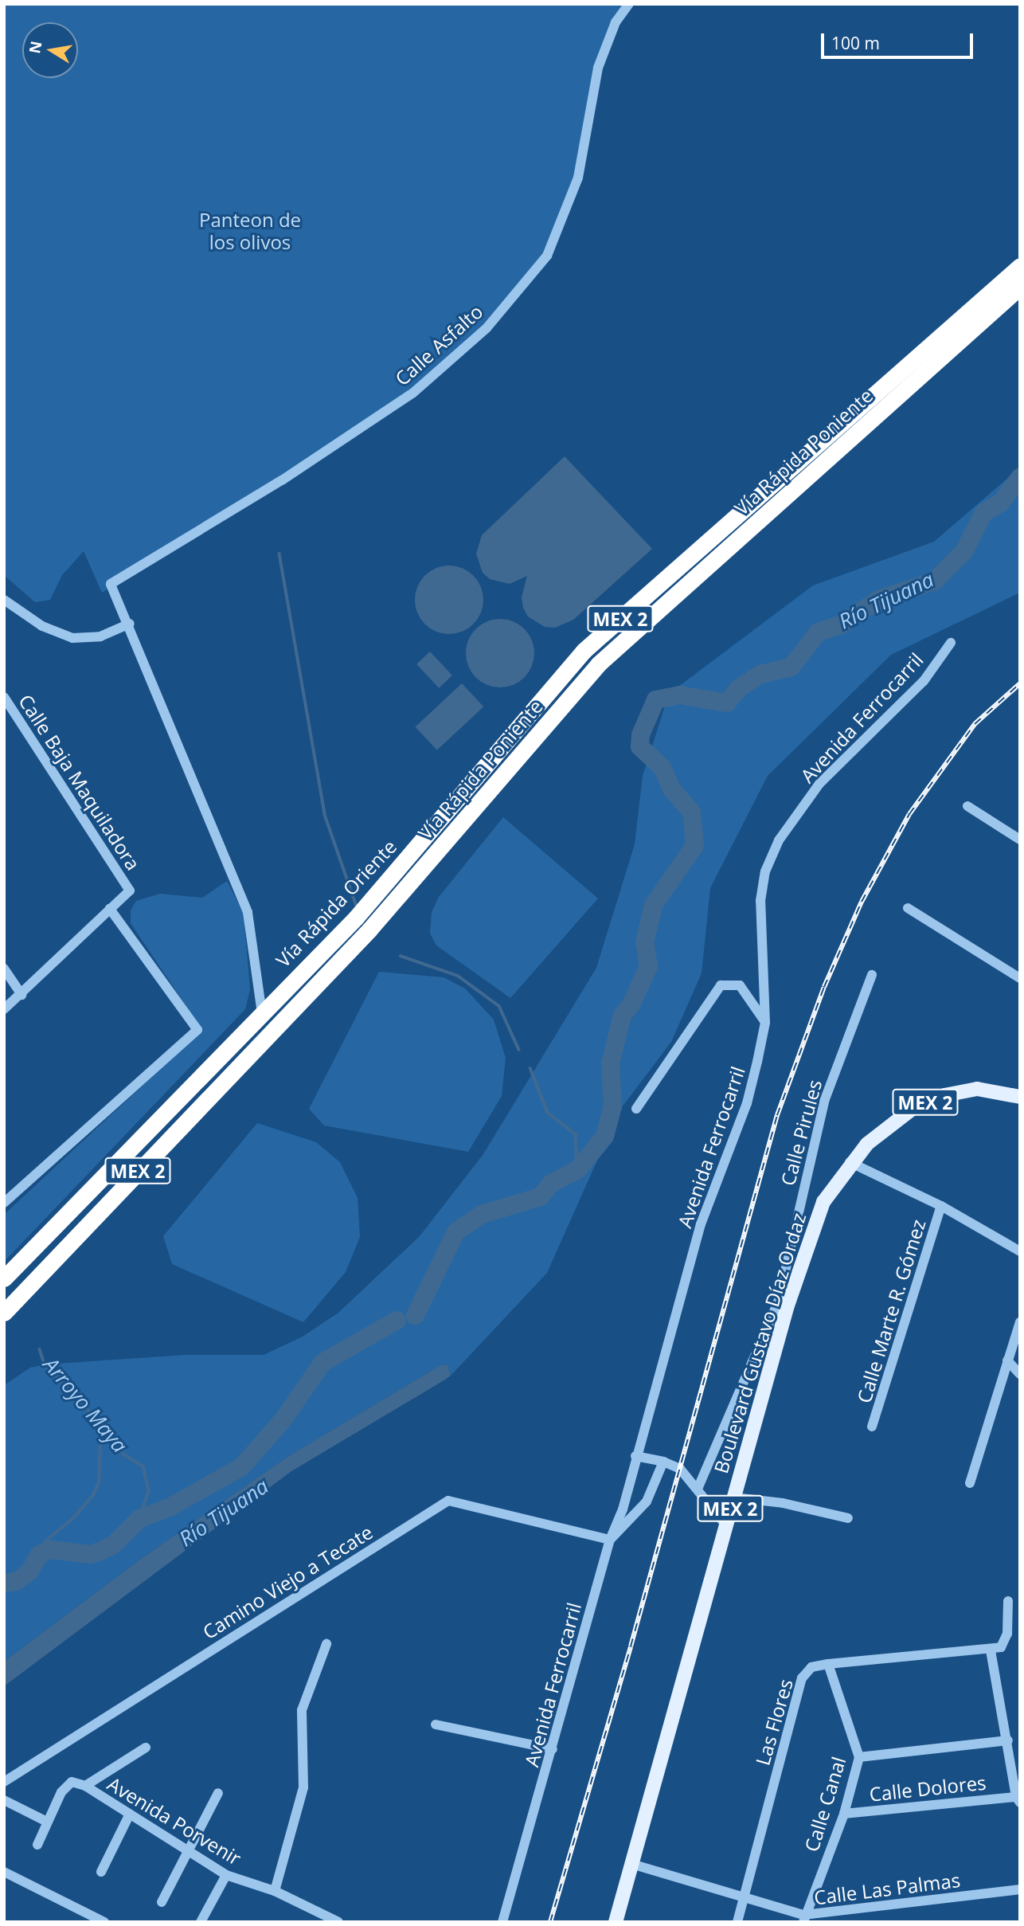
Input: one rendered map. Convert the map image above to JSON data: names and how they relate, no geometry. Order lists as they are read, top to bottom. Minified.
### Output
{"streets":{"highway":["Vía Rápida Poniente","MEX 2","Vía Rápida Oriente"],"main road":["Boulevard Gustavo Díaz Ordaz"],"street":["Calle Asfalto","Avenida Ferrocarril","Calle Baja Maquiladora","Calle Pirules","Calle Marte R. Gómez","Camino Viejo a Tecate","Las Flores","Calle Dolores","Calle Canal","Avenida Porvenir","Calle Las Palmas"]},"crossings":[["Avenida Ferrocarril","Camino Viejo a Tecate"],["Calle Pirules","Boulevard Gustavo Díaz Ordaz"],["Boulevard Gustavo Díaz Ordaz","Calle Las Palmas"],["Las Flores","Calle Canal"],["Las Flores","Calle Las Palmas"],["Calle Dolores","Calle Canal"],["Calle Canal","Calle Las Palmas"]],"water":["Río Tijuana","Arroyo Maya"],"parks":["Panteon de los olivos"],"scale_bar":"100 m","north":"left"}
